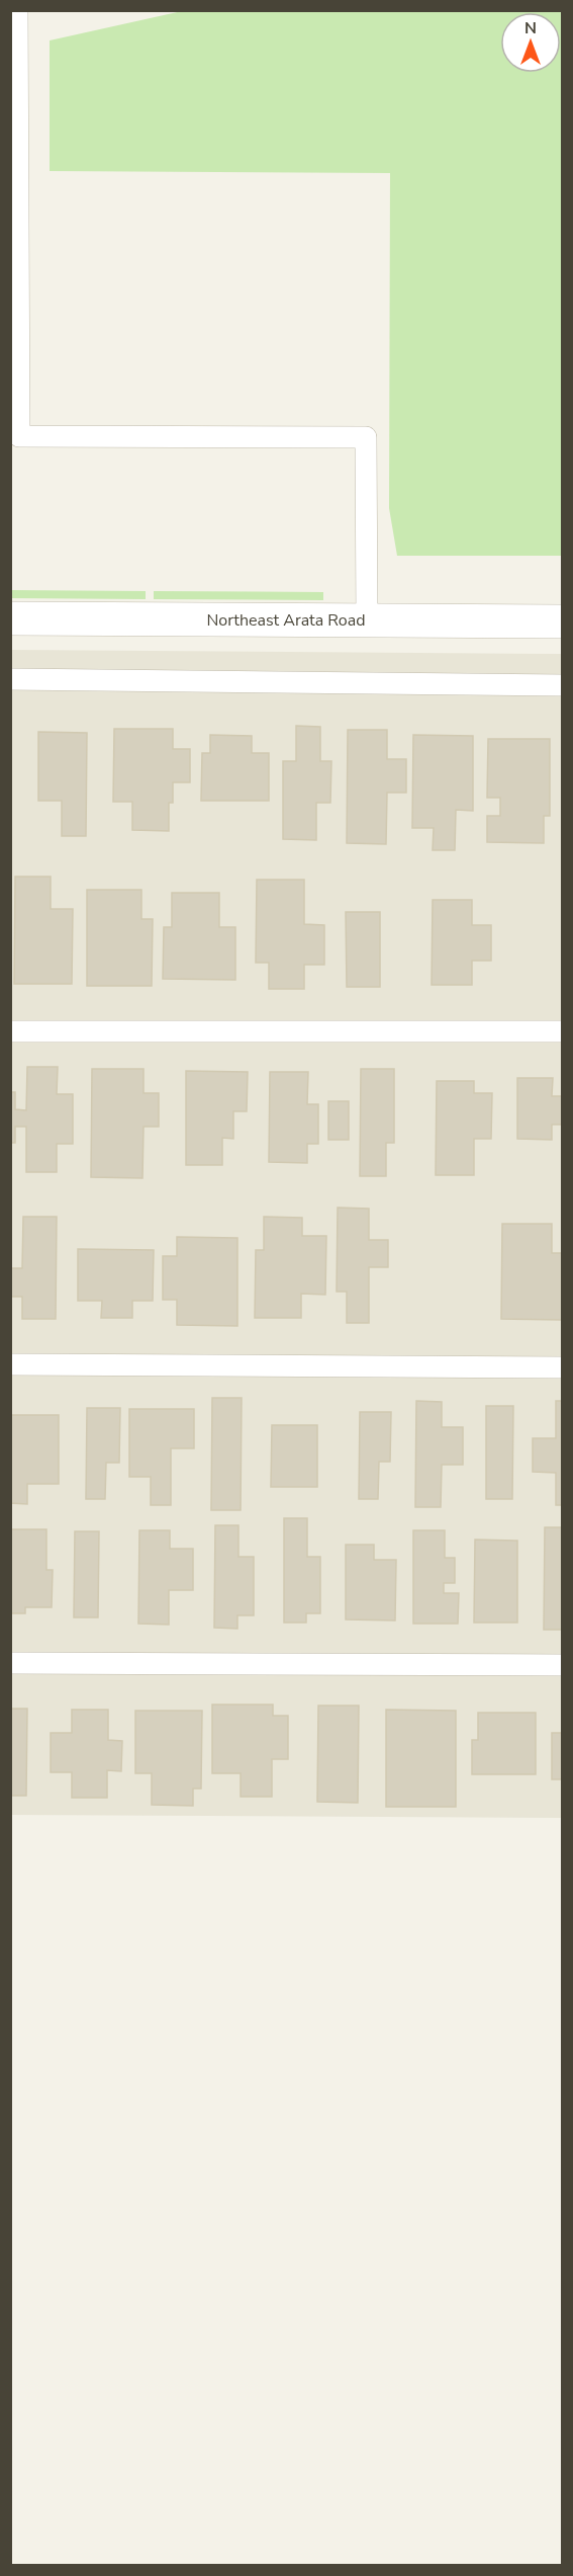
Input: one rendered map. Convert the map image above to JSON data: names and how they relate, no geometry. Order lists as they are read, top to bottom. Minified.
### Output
{"streets":{"street":["Northeast Arata Road"]},"north":"top"}
